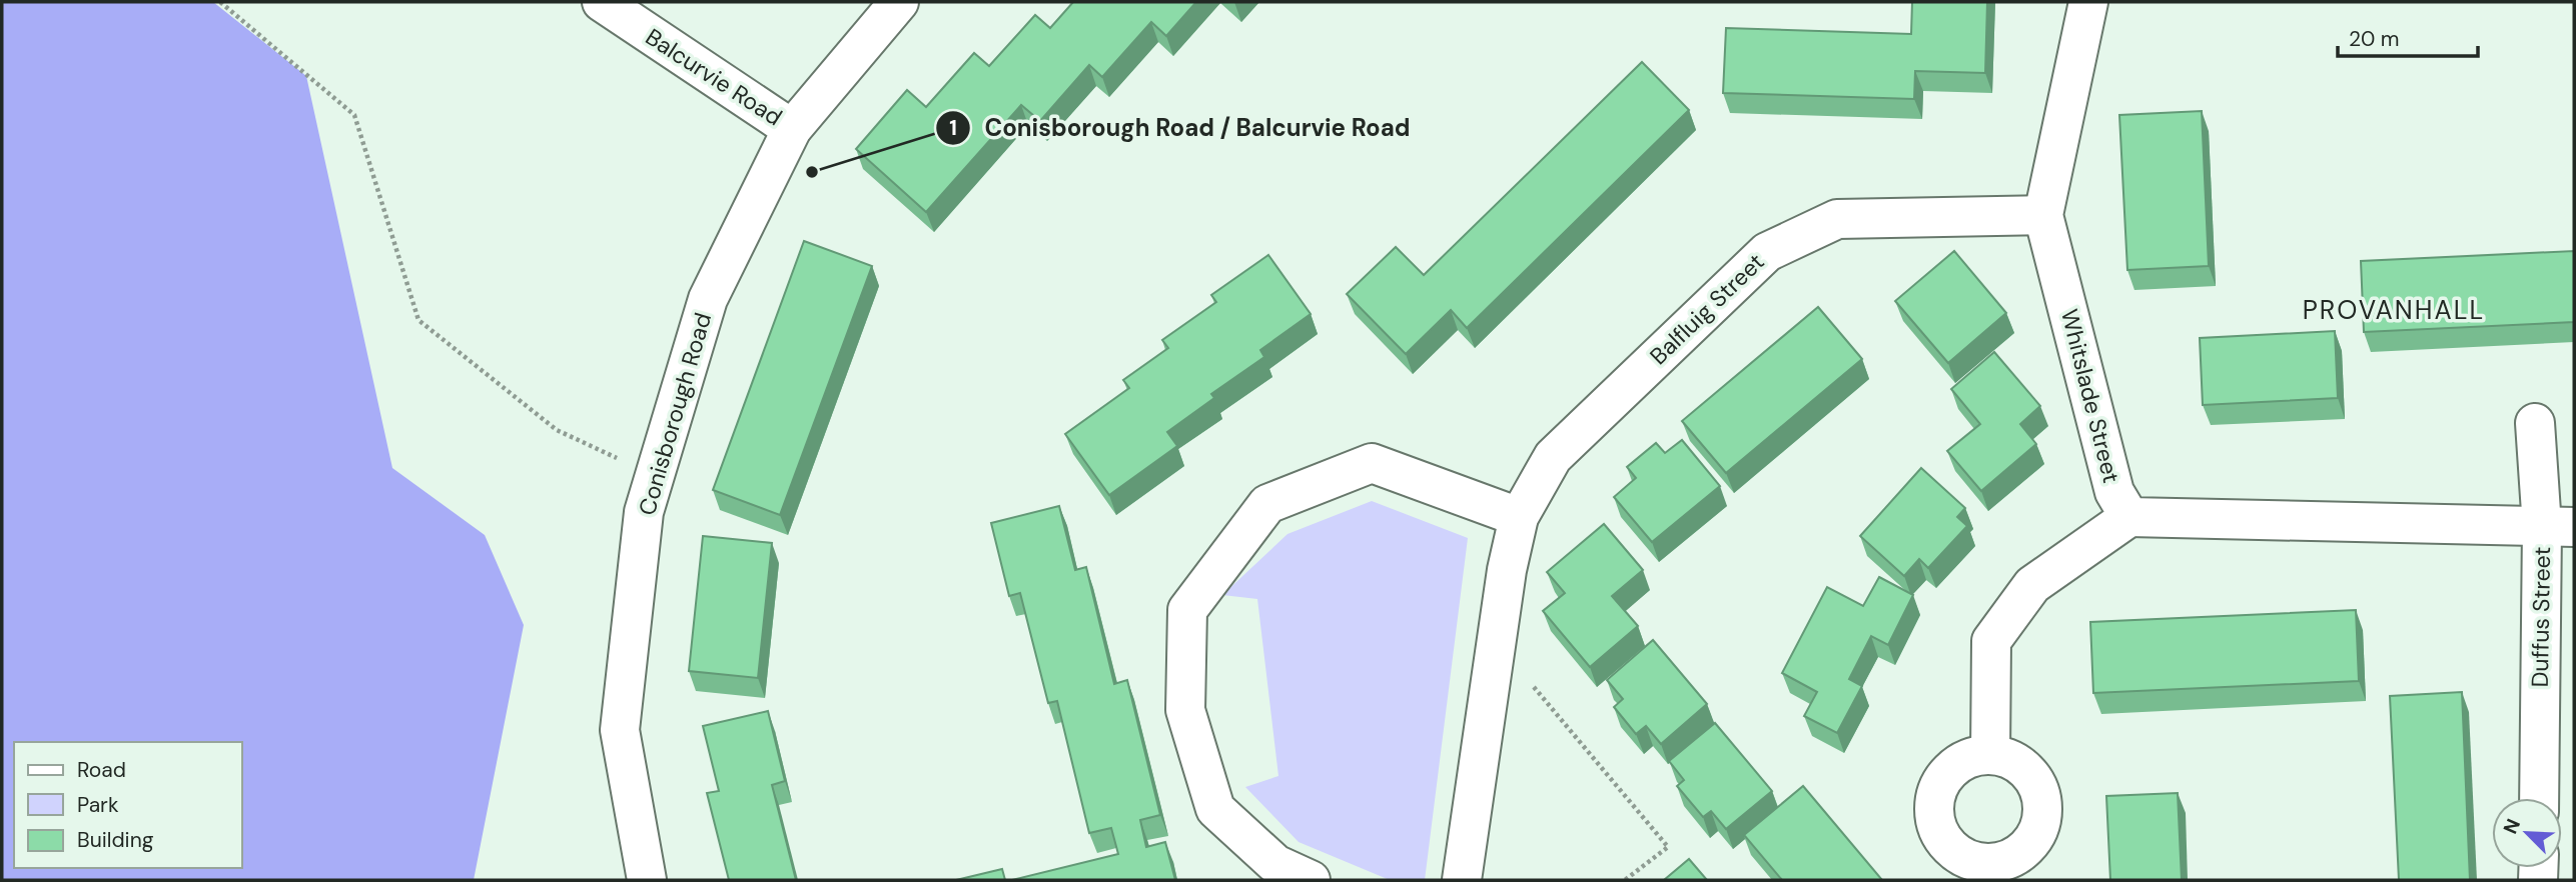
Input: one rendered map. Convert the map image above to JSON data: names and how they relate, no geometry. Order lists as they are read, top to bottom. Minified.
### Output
{"streets":{"street":["Balcurvie Road","Balfluig Street","Whitslade Street","Conisborough Road","Duffus Street"]},"crossings":[["Balcurvie Road","Conisborough Road"],["Balfluig Street","Whitslade Street"]],"districts":["PROVANHALL"],"places":["Conisborough Road / Balcurvie Road"],"legend":["Road","Park","Building"],"scale_bar":"20 m","north":"top left"}
